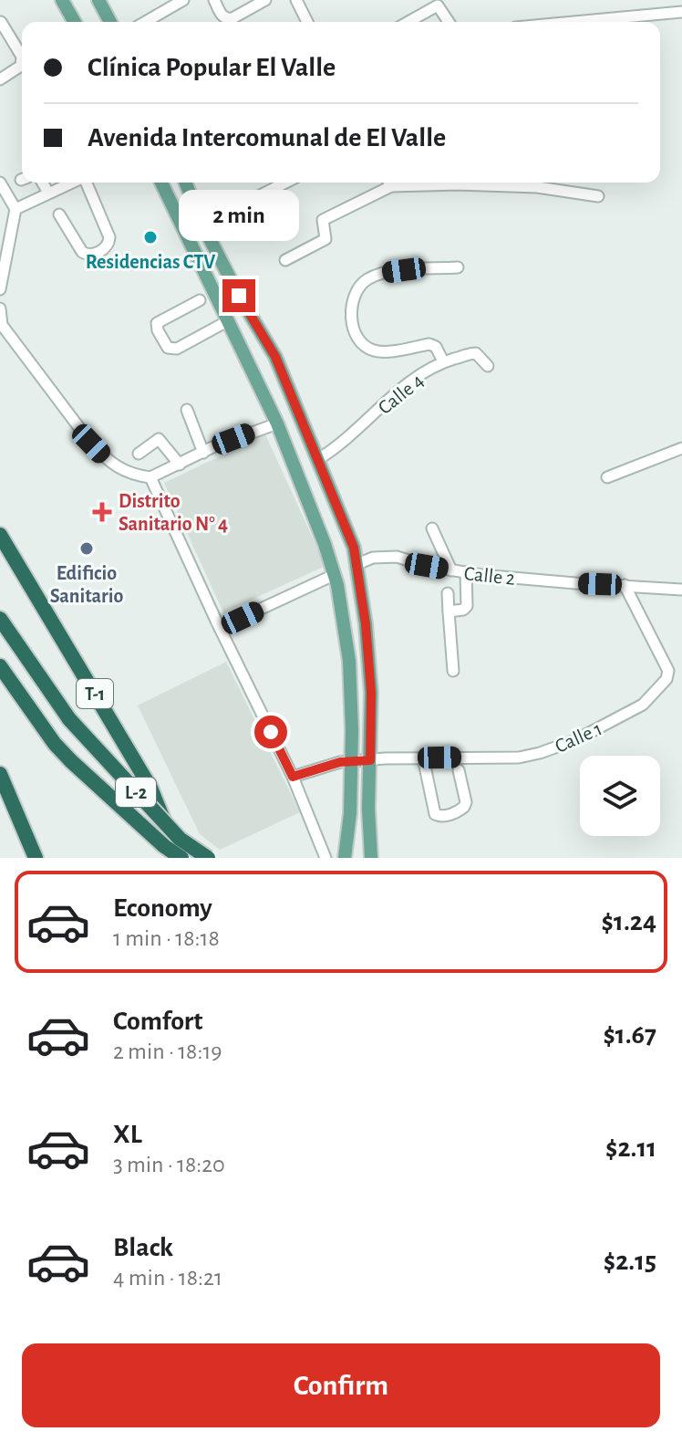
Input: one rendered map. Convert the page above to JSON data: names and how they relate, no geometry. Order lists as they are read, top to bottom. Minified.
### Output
{"streets":{"highway":["T-1","L-2"],"street":["Calle 4","Calle 2","Calle 1"]},"crossings":[["Calle 2","Calle 1"],["T-1","L-2"]],"places":{"other":["Residencias CTV","Edificio Sanitario"],"health":["Distrito Sanitario N° 4"]},"page":{"banner":["Clínica Popular El Valle","Avenida Intercomunal de El Valle"],"bubble":"2 min","list":[{"name":"Economy","note":"1 min · 18:18","value":"$1.24"},{"name":"Comfort","note":"2 min · 18:19","value":"$1.67"},{"name":"XL","note":"3 min · 18:20","value":"$2.11"},{"name":"Black","note":"4 min · 18:21","value":"$2.15"}],"buttons":"Confirm"}}
